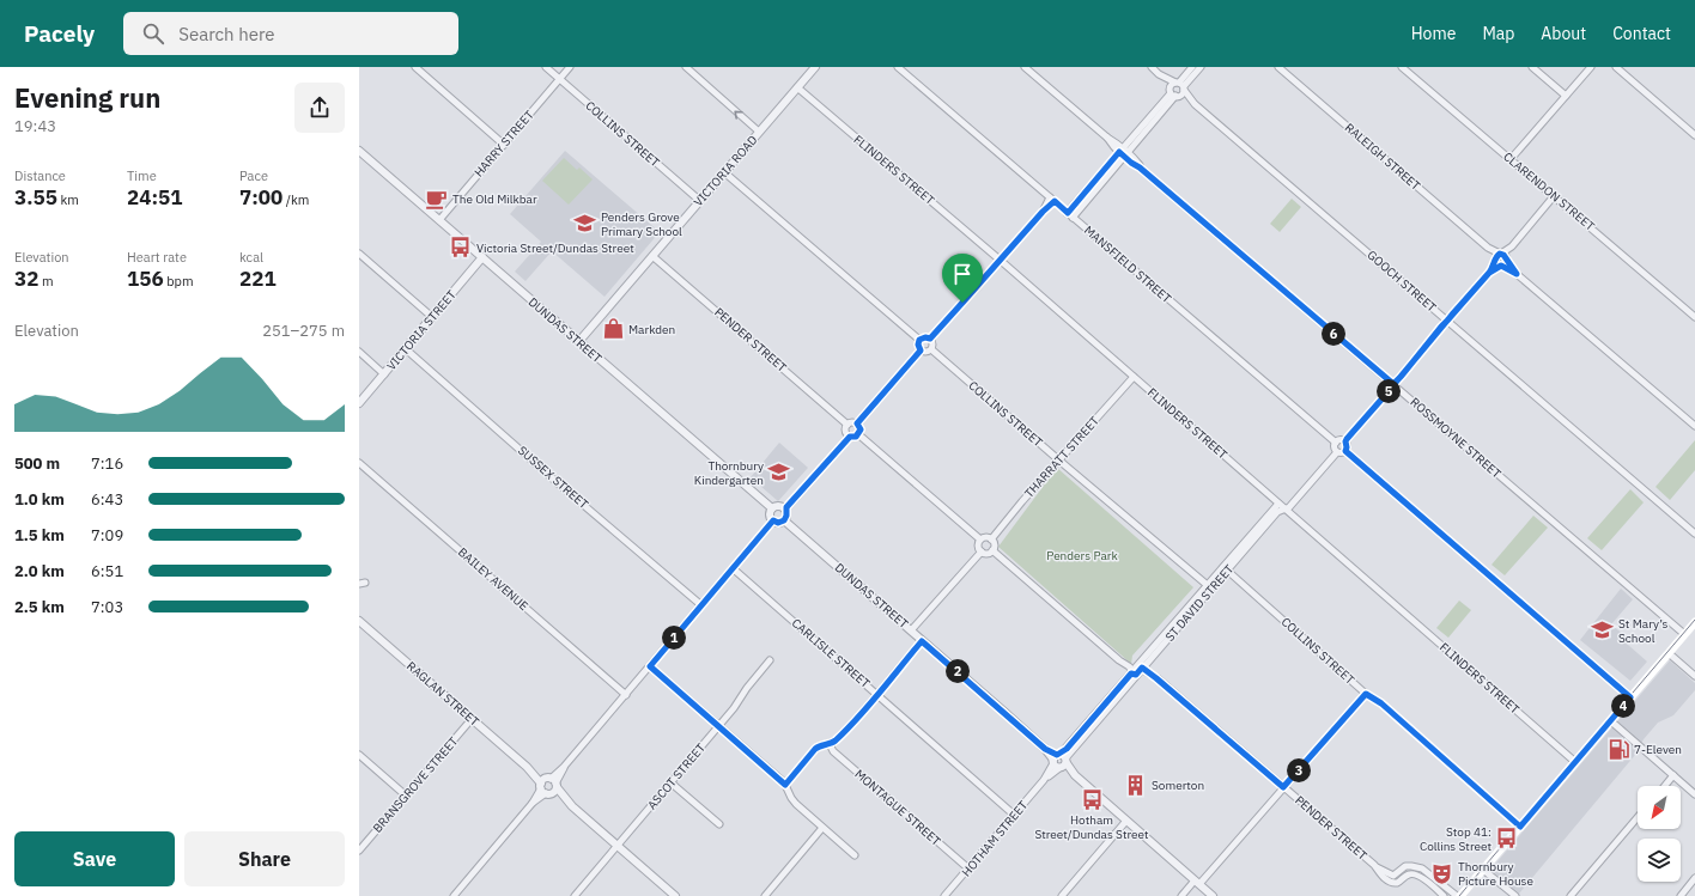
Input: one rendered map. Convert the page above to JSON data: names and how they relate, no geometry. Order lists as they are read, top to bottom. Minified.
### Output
{"streets":{"street":["COLLINS STREET","HARRY STREET","RALEIGH STREET","FLINDERS STREET","VICTORIA ROAD","CLARENDON STREET","MANSFIELD STREET","GOOCH STREET","VICTORIA STREET","DUNDAS STREET","PENDER STREET","ROSSMOYNE STREET","THARRATT STREET","SUSSEX STREET","BAILEY AVENUE","ST DAVID STREET","CARLISLE STREET","RAGLAN STREET","ASCOT STREET","BRANSGROVE STREET","MONTAGUE STREET","HOTHAM STREET"]},"crossings":[["COLLINS STREET","HARRY STREET"],["COLLINS STREET","VICTORIA ROAD"],["COLLINS STREET","THARRATT STREET"],["COLLINS STREET","ST DAVID STREET"],["HARRY STREET","DUNDAS STREET"],["FLINDERS STREET","VICTORIA ROAD"],["FLINDERS STREET","THARRATT STREET"],["FLINDERS STREET","ST DAVID STREET"],["VICTORIA ROAD","DUNDAS STREET"],["VICTORIA ROAD","PENDER STREET"],["MANSFIELD STREET","ST DAVID STREET"],["VICTORIA STREET","DUNDAS STREET"],["VICTORIA STREET","SUSSEX STREET"],["DUNDAS STREET","ST DAVID STREET"],["DUNDAS STREET","HOTHAM STREET"],["PENDER STREET","ST DAVID STREET"],["ST DAVID STREET","HOTHAM STREET"],["CARLISLE STREET","HOTHAM STREET"],["RAGLAN STREET","ASCOT STREET"],["RAGLAN STREET","BRANSGROVE STREET"],["MONTAGUE STREET","HOTHAM STREET"]],"parks":["Penders Park"],"places":{"cafe":["The Old Milkbar"],"school or university":["Penders Grove Primary School","Thornbury Kindergarten","St Mary’s School"],"bus stop":["Victoria Street/Dundas Street","Hotham Street/Dundas Street","Stop 41: Collins Street"],"shop":["Markden"],"fuel station":["7-Eleven"],"building":["Somerton"],"theatre":["Thornbury Picture House"]},"north":"bottom left","page":{"header":"Pacely","search":"Search here","nav":["Home","Map","About","Contact"],"heading":["Evening run","19:43"],"stats":[["Distance","3.55 km"],["Time","24:51"],["Pace","7:00 /km"],["Elevation","32 m"],["Heart rate","156 bpm"],["kcal","221"]],"chart":["Elevation","251–275 m"],"pins":["6","5","1","2","4","3"],"list":[{"name":"500 m","note":"7:16"},{"name":"1.0 km","note":"6:43"},{"name":"1.5 km","note":"7:09"},{"name":"2.0 km","note":"6:51"},{"name":"2.5 km","note":"7:03"}],"buttons":["Save","Share"]}}
